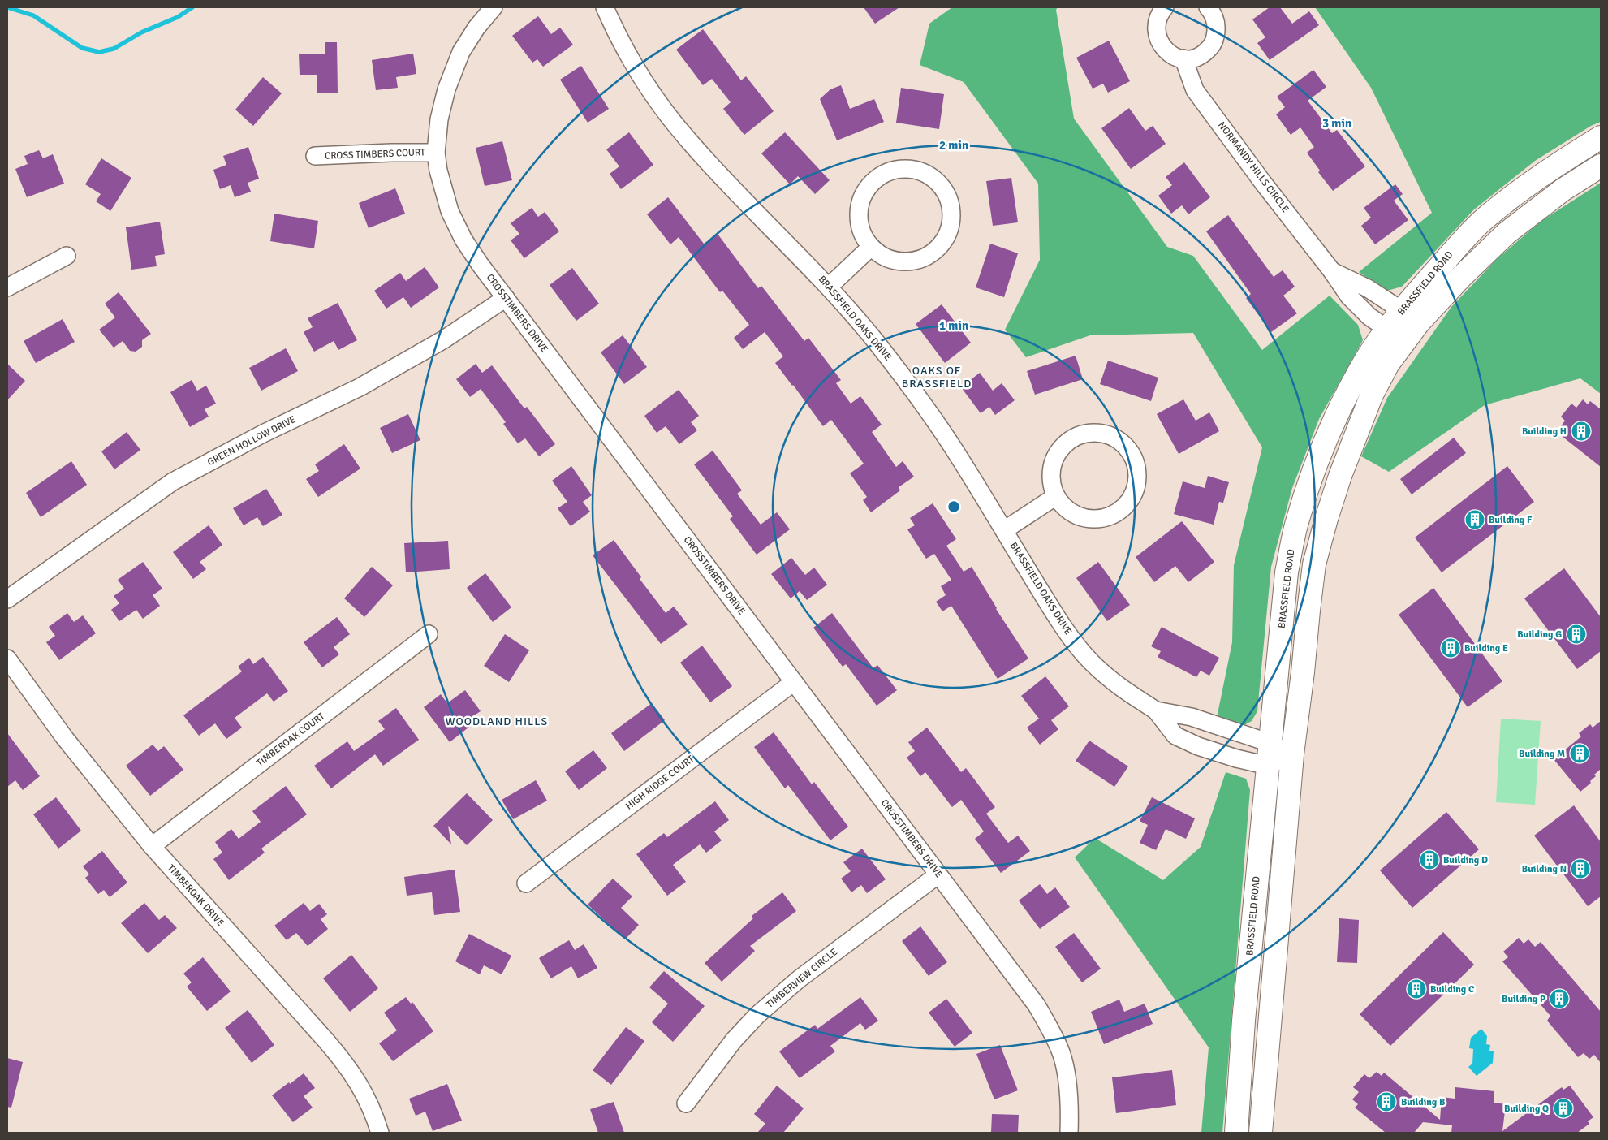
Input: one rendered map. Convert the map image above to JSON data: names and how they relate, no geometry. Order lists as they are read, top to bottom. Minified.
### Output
{"streets":{"street":["CROSS TIMBERS COURT","NORMANDY HILLS CIRCLE","BRASSFIELD ROAD","CROSSTIMBERS DRIVE","BRASSFIELD OAKS DRIVE","GREEN HOLLOW DRIVE","TIMBEROAK COURT","HIGH RIDGE COURT","TIMBEROAK DRIVE","TIMBERVIEW CIRCLE"]},"crossings":[["CROSS TIMBERS COURT","CROSSTIMBERS DRIVE"],["NORMANDY HILLS CIRCLE","BRASSFIELD ROAD"],["BRASSFIELD ROAD","BRASSFIELD OAKS DRIVE"],["CROSSTIMBERS DRIVE","GREEN HOLLOW DRIVE"],["CROSSTIMBERS DRIVE","HIGH RIDGE COURT"],["CROSSTIMBERS DRIVE","TIMBERVIEW CIRCLE"],["TIMBEROAK COURT","TIMBEROAK DRIVE"]],"districts":["OAKS OF BRASSFIELD","WOODLAND HILLS"],"places":{"building":["Building H","Building F","Building G","Building E","Building M","Building D","Building N","Building C","Building P","Building B","Building Q"]},"rings":["3 min","2 min","1 min"]}
